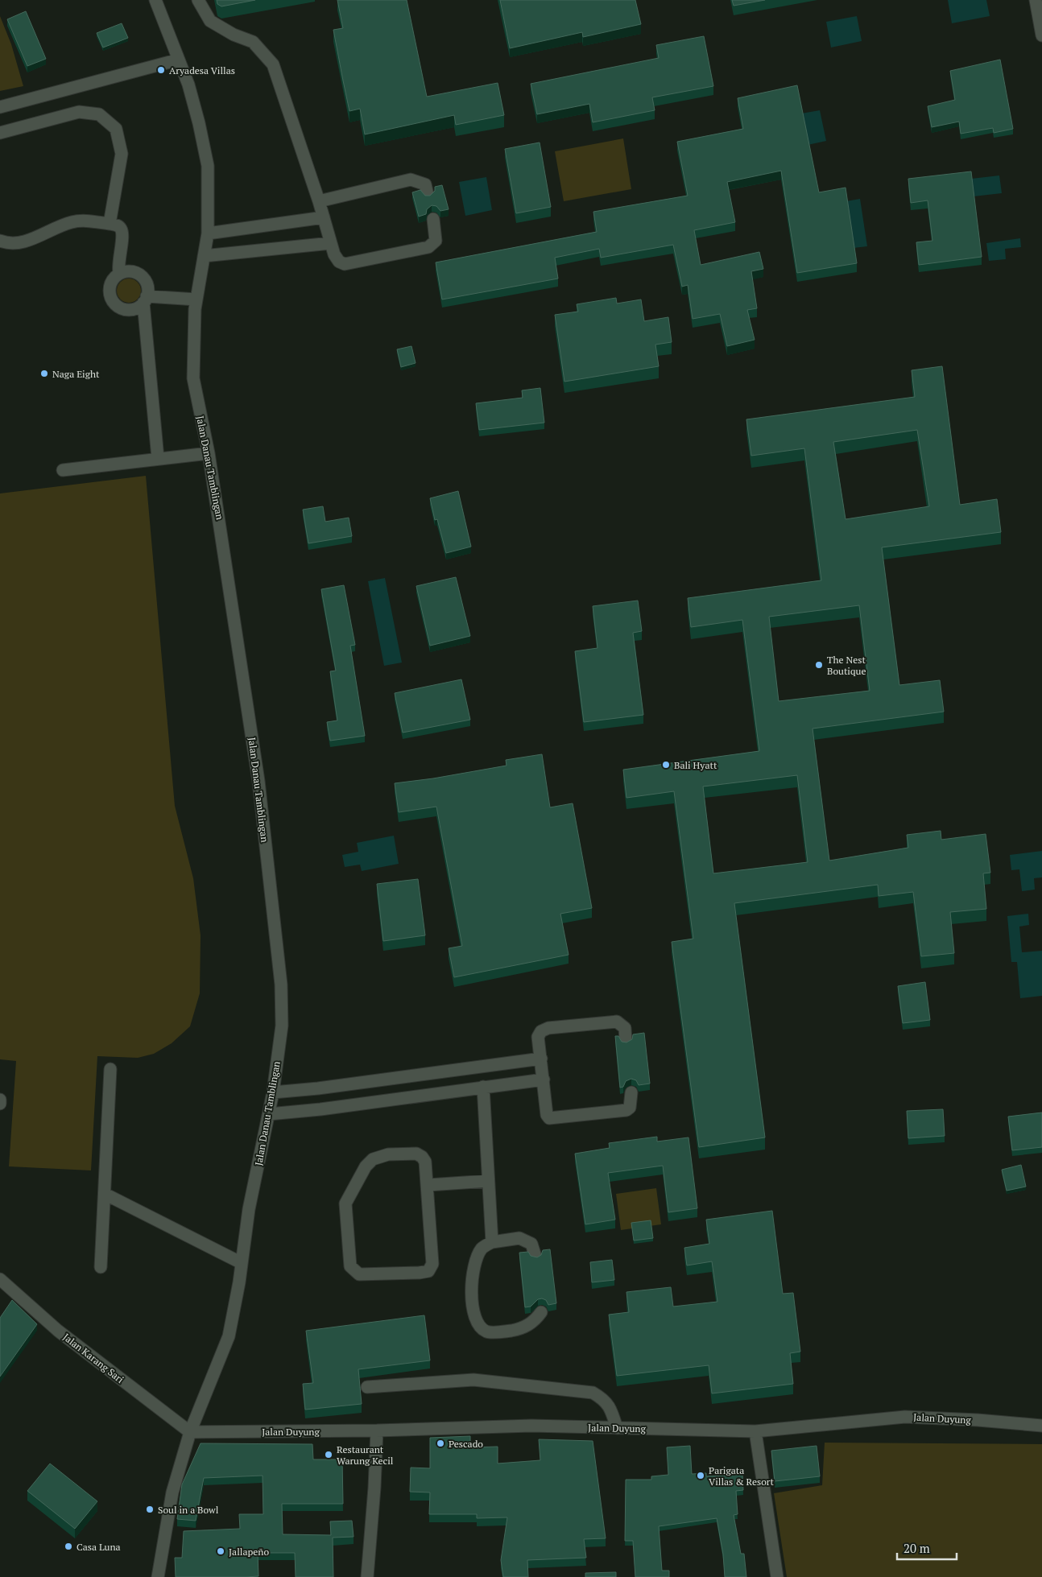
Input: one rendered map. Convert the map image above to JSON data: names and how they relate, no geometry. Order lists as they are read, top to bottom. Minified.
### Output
{"streets":{"street":["Jalan Danau Tamblingan","Jalan Karang Sari","Jalan Duyung"]},"crossings":[["Jalan Danau Tamblingan","Jalan Karang Sari"],["Jalan Danau Tamblingan","Jalan Duyung"],["Jalan Karang Sari","Jalan Duyung"]],"places":["Aryadesa Villas","Naga Eight","The Nest Boutique","Bali Hyatt","Pescado","Restaurant Warung Kecil","Parigata Villas & Resort","Soul in a Bowl","Casa Luna","Jallapeño"],"scale_bar":"20 m"}
